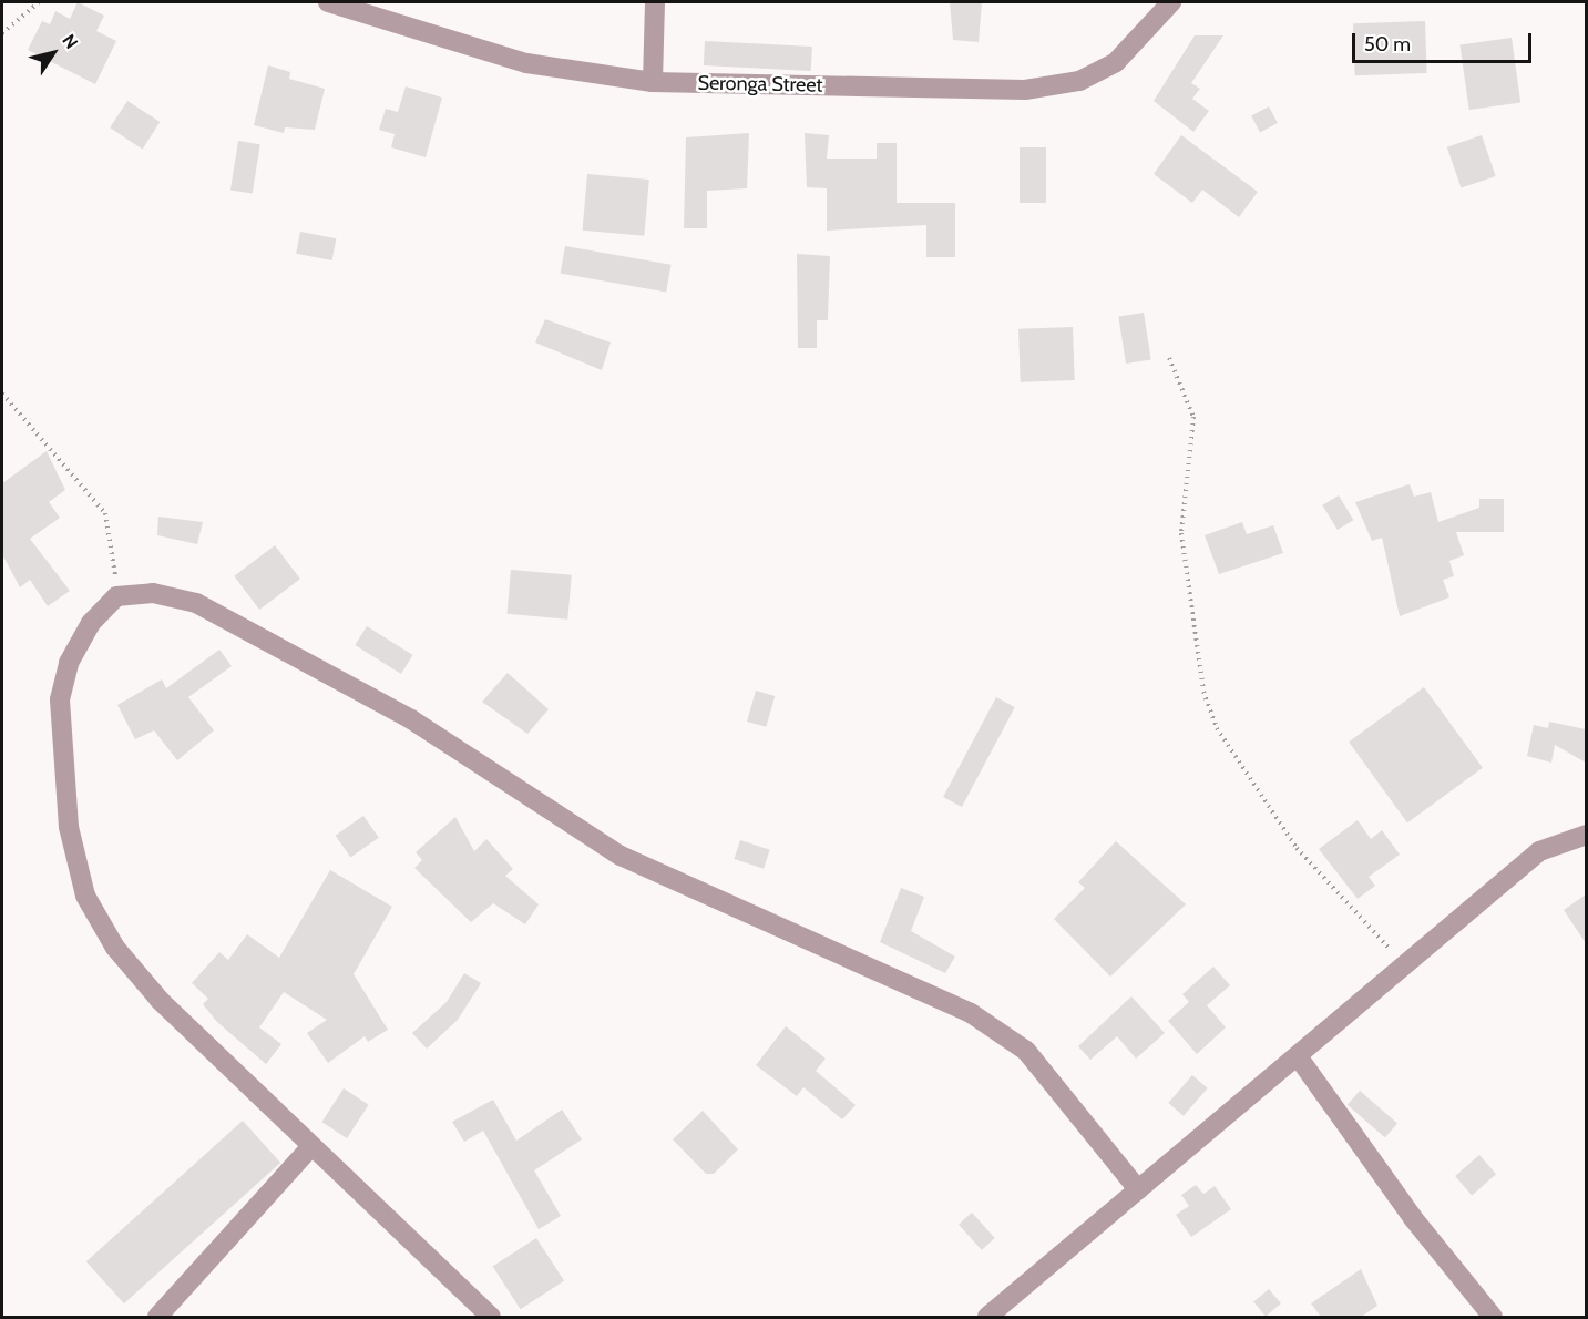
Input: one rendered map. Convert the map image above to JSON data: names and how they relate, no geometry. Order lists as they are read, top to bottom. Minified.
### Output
{"streets":{"street":["Seronga Street"]},"scale_bar":"50 m","north":"top right"}
